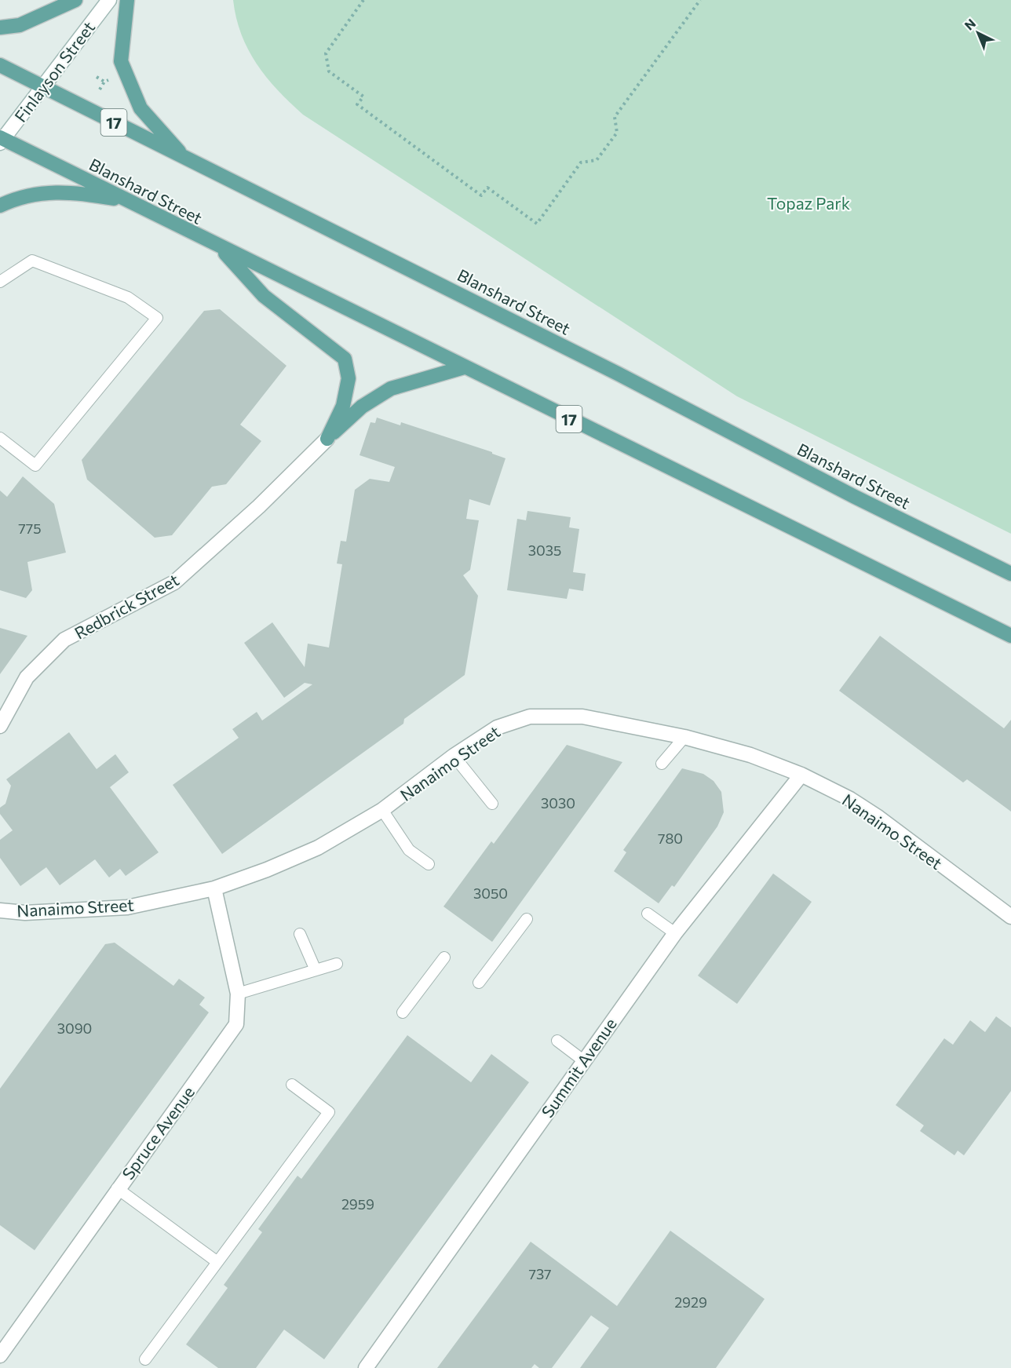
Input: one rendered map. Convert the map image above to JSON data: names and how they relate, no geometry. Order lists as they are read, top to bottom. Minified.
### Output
{"streets":{"main road":["17","Blanshard Street"],"street":["Finlayson Street","Redbrick Street","Nanaimo Street","Summit Avenue","Spruce Avenue"]},"crossings":[["Finlayson Street","Blanshard Street"],["Nanaimo Street","Summit Avenue"],["Nanaimo Street","Spruce Avenue"]],"parks":["Topaz Park"],"house_numbers":["775","3035","3030","780","3050","3090","2959","737","2929"],"north":"top left"}
